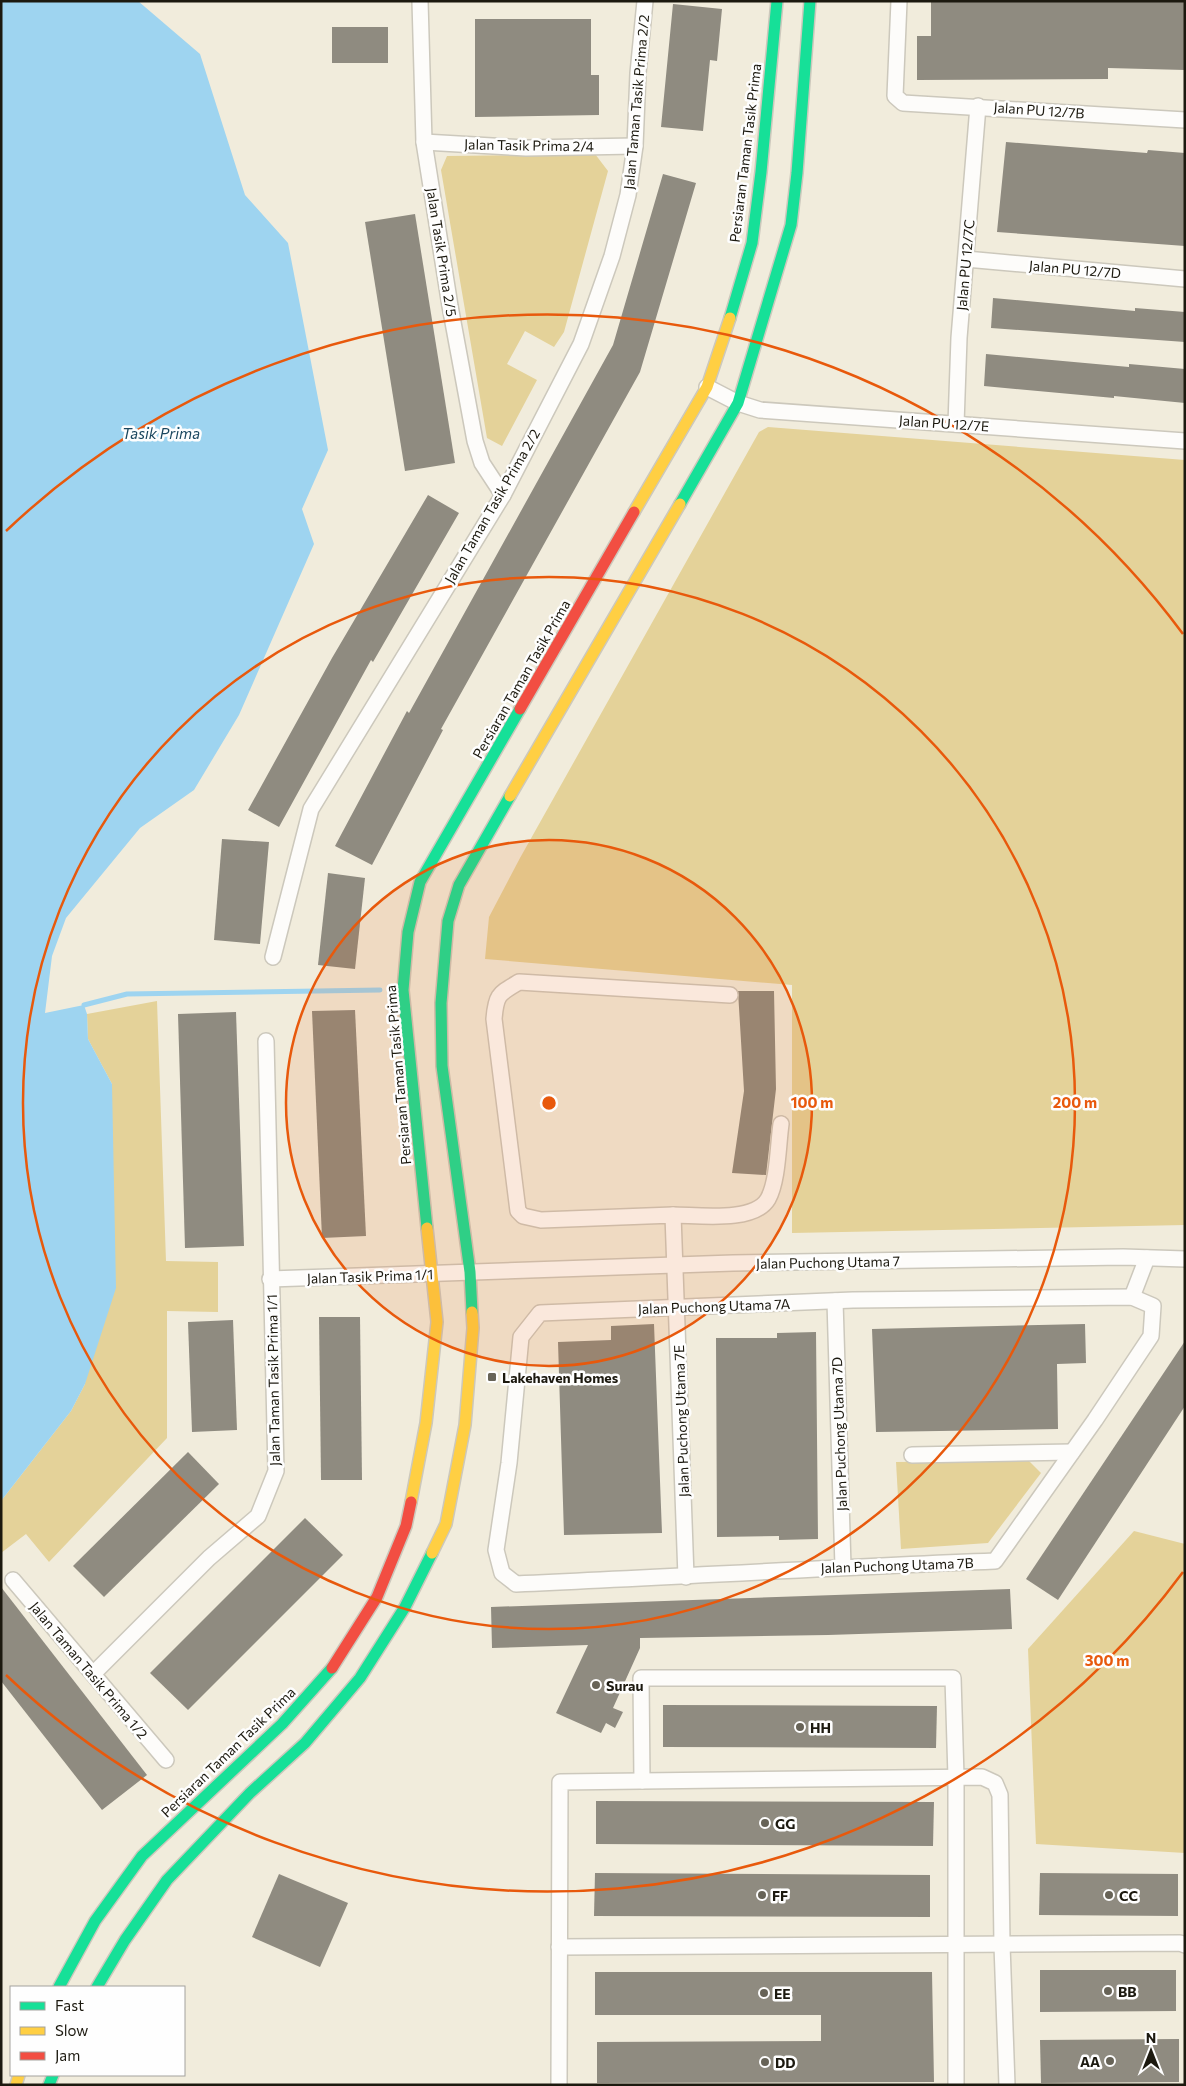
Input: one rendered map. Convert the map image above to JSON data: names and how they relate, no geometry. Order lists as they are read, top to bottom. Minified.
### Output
{"streets":{"main road":["Persiaran Taman Tasik Prima"],"street":["Jalan Taman Tasik Prima 2/2","Jalan PU 12/7B","Jalan Tasik Prima 2/4","Jalan Tasik Prima 2/5","Jalan PU 12/7C","Jalan PU 12/7D","Jalan PU 12/7E","Jalan Puchong Utama 7","Jalan Tasik Prima 1/1","Jalan Puchong Utama 7A","Jalan Taman Tasik Prima 1/1","Jalan Puchong Utama 7E","Jalan Puchong Utama 7D","Jalan Puchong Utama 7B","Jalan Taman Tasik Prima 1/2"]},"crossings":[["Jalan Taman Tasik Prima 2/2","Jalan Tasik Prima 2/4"],["Jalan Taman Tasik Prima 2/2","Jalan Tasik Prima 2/5"],["Jalan PU 12/7B","Jalan PU 12/7C"],["Jalan Tasik Prima 2/4","Jalan Tasik Prima 2/5"],["Persiaran Taman Tasik Prima","Jalan PU 12/7E"],["Persiaran Taman Tasik Prima","Jalan Tasik Prima 1/1"],["Jalan PU 12/7C","Jalan PU 12/7D"],["Jalan PU 12/7C","Jalan PU 12/7E"],["Jalan Puchong Utama 7","Jalan Tasik Prima 1/1"],["Jalan Puchong Utama 7","Jalan Puchong Utama 7E"],["Jalan Tasik Prima 1/1","Jalan Taman Tasik Prima 1/1"],["Jalan Puchong Utama 7A","Jalan Puchong Utama 7E"],["Jalan Puchong Utama 7A","Jalan Puchong Utama 7D"],["Jalan Puchong Utama 7A","Jalan Puchong Utama 7B"],["Jalan Taman Tasik Prima 1/1","Jalan Taman Tasik Prima 1/2"],["Jalan Puchong Utama 7E","Jalan Puchong Utama 7B"],["Jalan Puchong Utama 7D","Jalan Puchong Utama 7B"]],"water":["Tasik Prima"],"places":{"transit":["Lakehaven Homes"],"other":["Surau","HH","GG","FF","CC","BB","EE","AA","DD"]},"legend":["Fast","Slow","Jam"],"north":"top","rings":["100 m","200 m","300 m"]}
